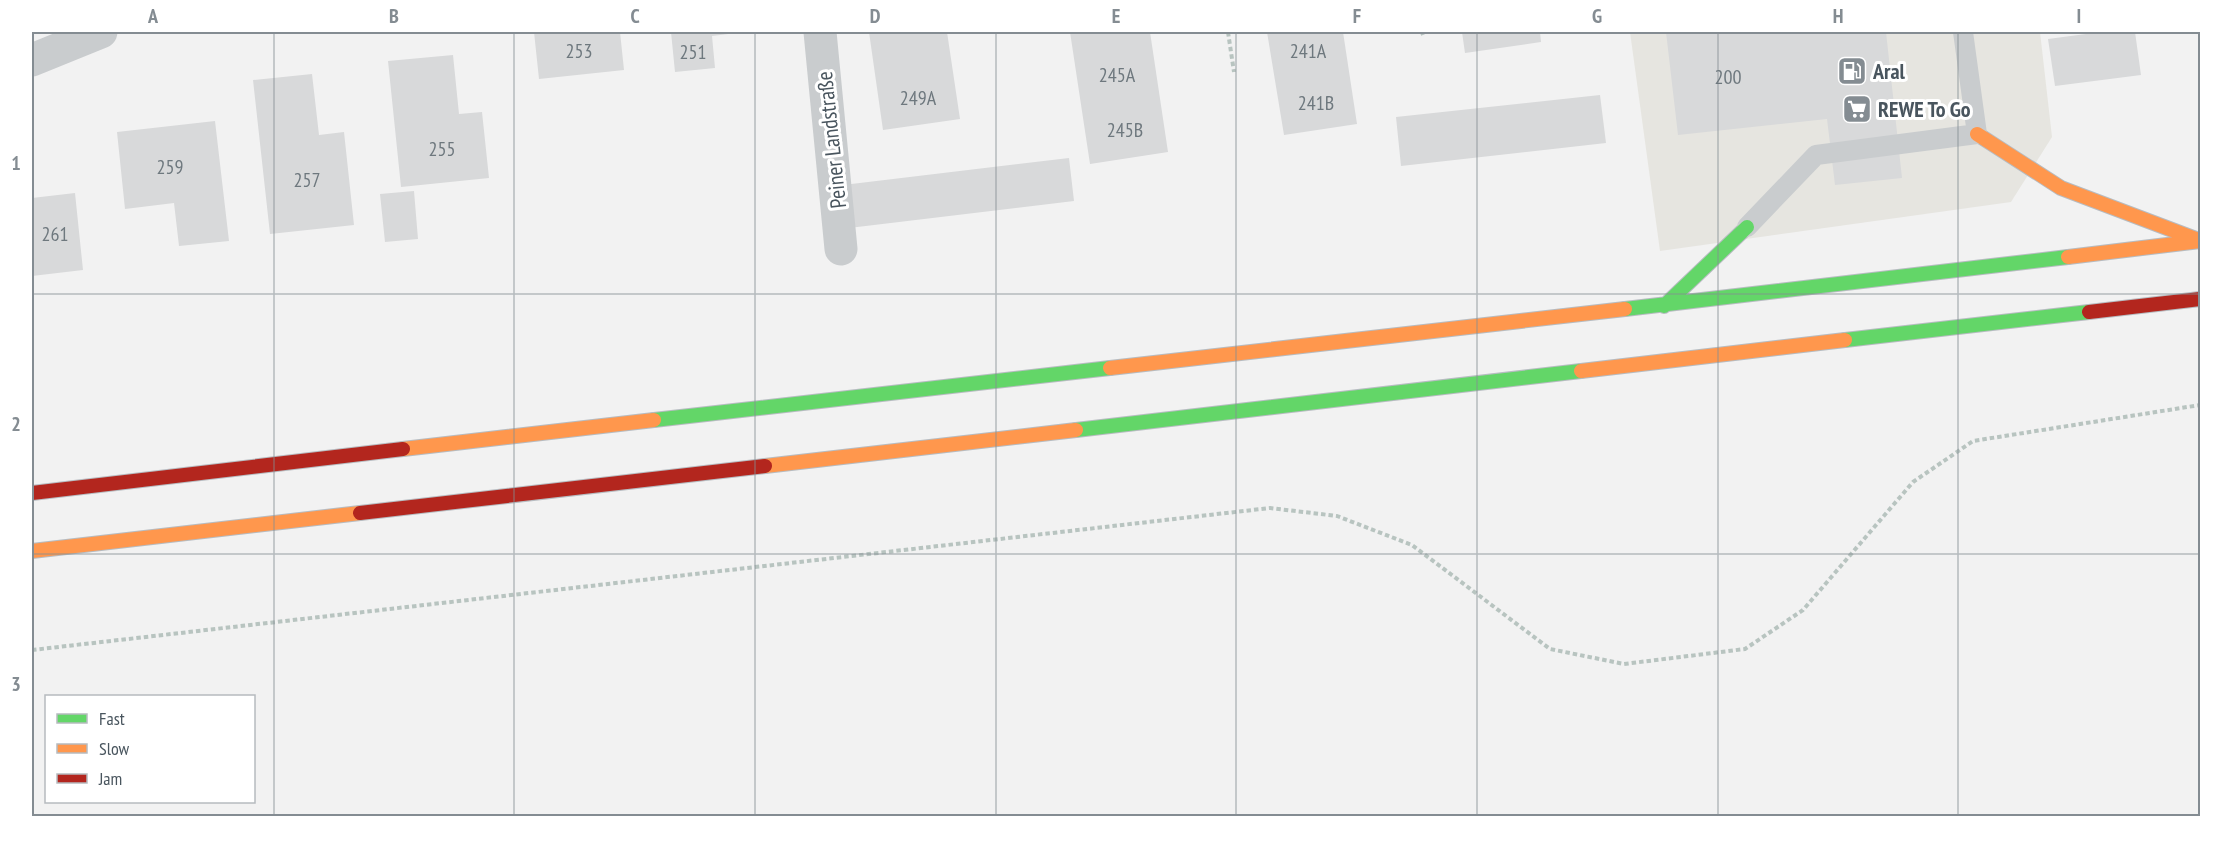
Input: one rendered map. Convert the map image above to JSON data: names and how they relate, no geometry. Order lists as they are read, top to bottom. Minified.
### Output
{"streets":{"street":["Peiner Landstraße"]},"places":{"fuel station":["Aral"],"supermarket":["REWE To Go"]},"house_numbers":["253","241A","251","245A","200","249A","241B","245B","255","259","257","261"],"legend":["Fast","Slow","Jam"],"grid":{"columns":["A","B","C","D","E","F","G","H","I"],"rows":["1","2","3"]}}
